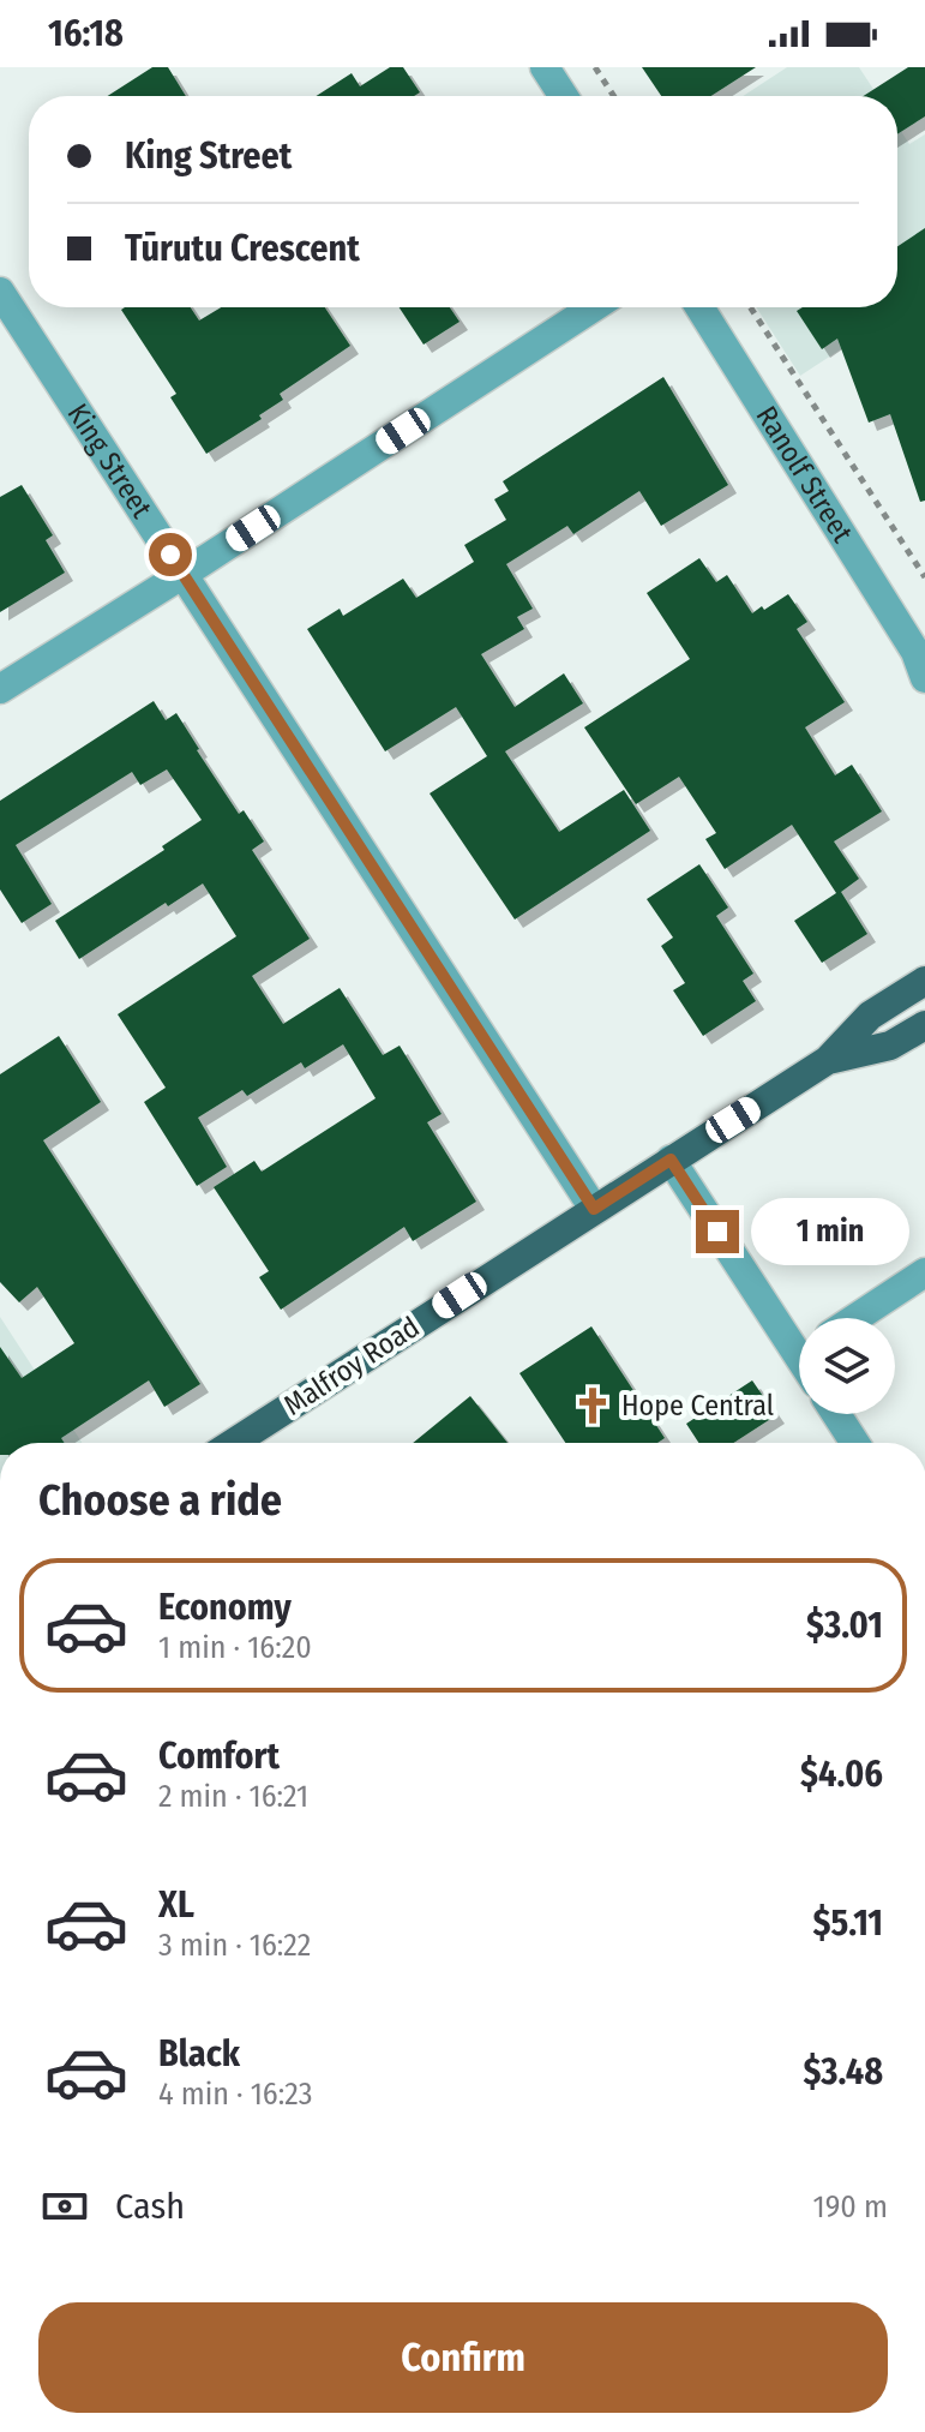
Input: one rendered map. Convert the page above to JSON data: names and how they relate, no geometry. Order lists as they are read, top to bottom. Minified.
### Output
{"streets":{"main road":["Malfroy Road"],"street":["King Street","Ranolf Street"]},"crossings":[["King Street","Malfroy Road"]],"places":{"church":["Hope Central"]},"page":{"status":"16:18","banner":["King Street","Tūrutu Crescent"],"bubble":"1 min","heading":"Choose a ride","list":[{"name":"Economy","note":"1 min · 16:20","value":"$3.01"},{"name":"Comfort","note":"2 min · 16:21","value":"$4.06"},{"name":"XL","note":"3 min · 16:22","value":"$5.11"},{"name":"Black","note":"4 min · 16:23","value":"$3.48"}],"pay":["Cash","190 m"],"buttons":"Confirm"}}
